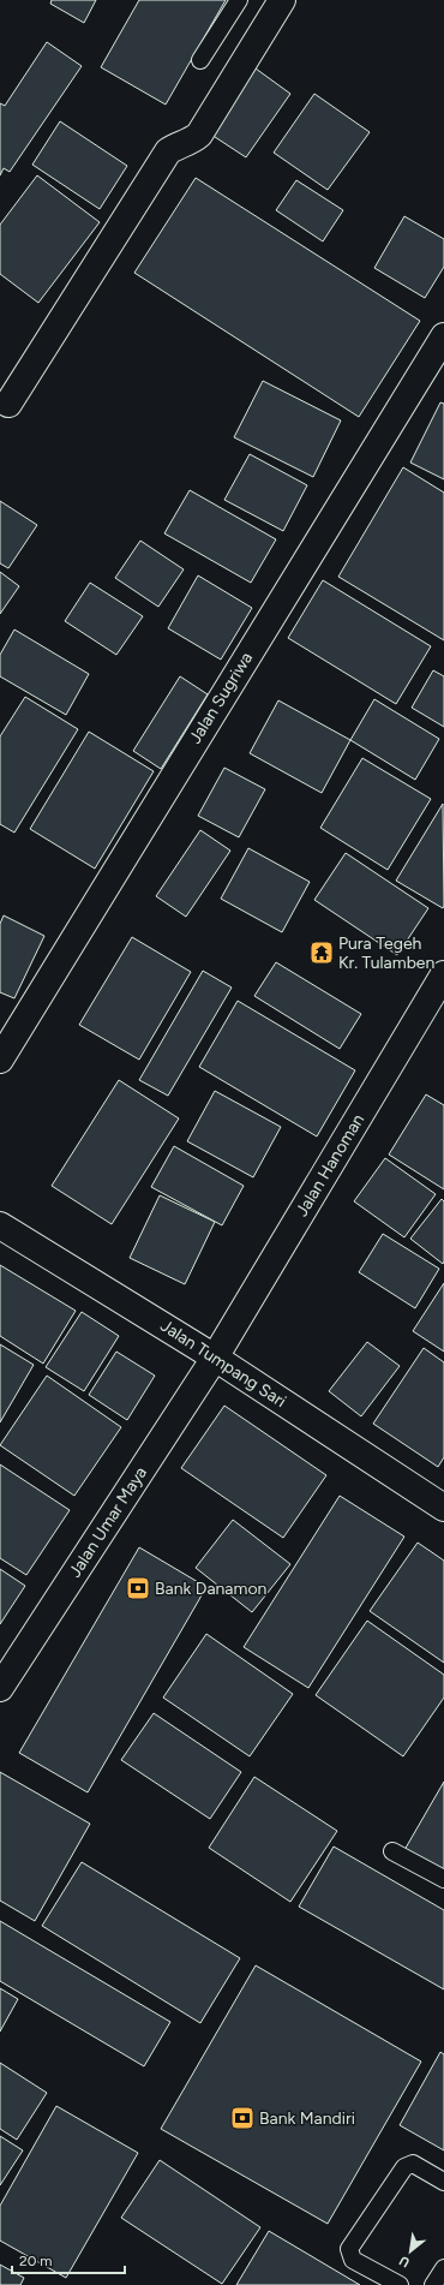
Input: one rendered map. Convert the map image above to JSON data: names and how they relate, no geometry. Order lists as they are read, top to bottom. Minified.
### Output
{"streets":{"street":["Jalan Sugriwa","Jalan Hanoman","Jalan Tumpang Sari","Jalan Umar Maya"]},"crossings":[["Jalan Hanoman","Jalan Tumpang Sari"],["Jalan Hanoman","Jalan Umar Maya"],["Jalan Tumpang Sari","Jalan Umar Maya"]],"places":{"temple":["Pura Tegeh Kr. Tulamben"],"bank":["Bank Danamon","Bank Mandiri"]},"scale_bar":"20 m","north":"bottom left"}
